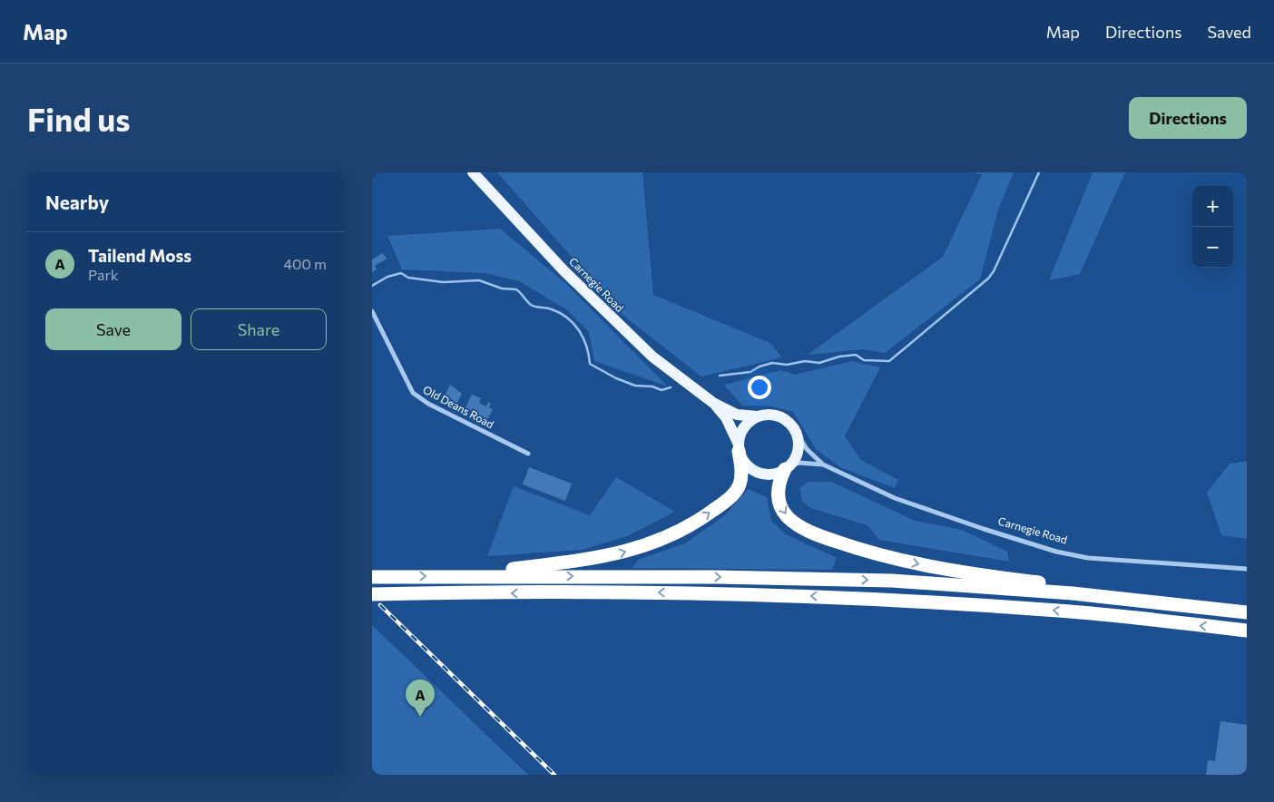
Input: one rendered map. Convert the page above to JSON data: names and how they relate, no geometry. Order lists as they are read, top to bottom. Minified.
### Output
{"streets":{"main road":["Carnegie Road"],"street":["Old Deans Road"]},"page":{"header":"Map","nav":["Map","Directions","Saved"],"buttons":["Directions",["Save","Share"]],"title":"Find us","heading":"Nearby","map_buttons":["+","−"],"list":[{"mark":"A","name":"Tailend Moss","note":"Park","value":"400 m"}],"pins":"A"}}
